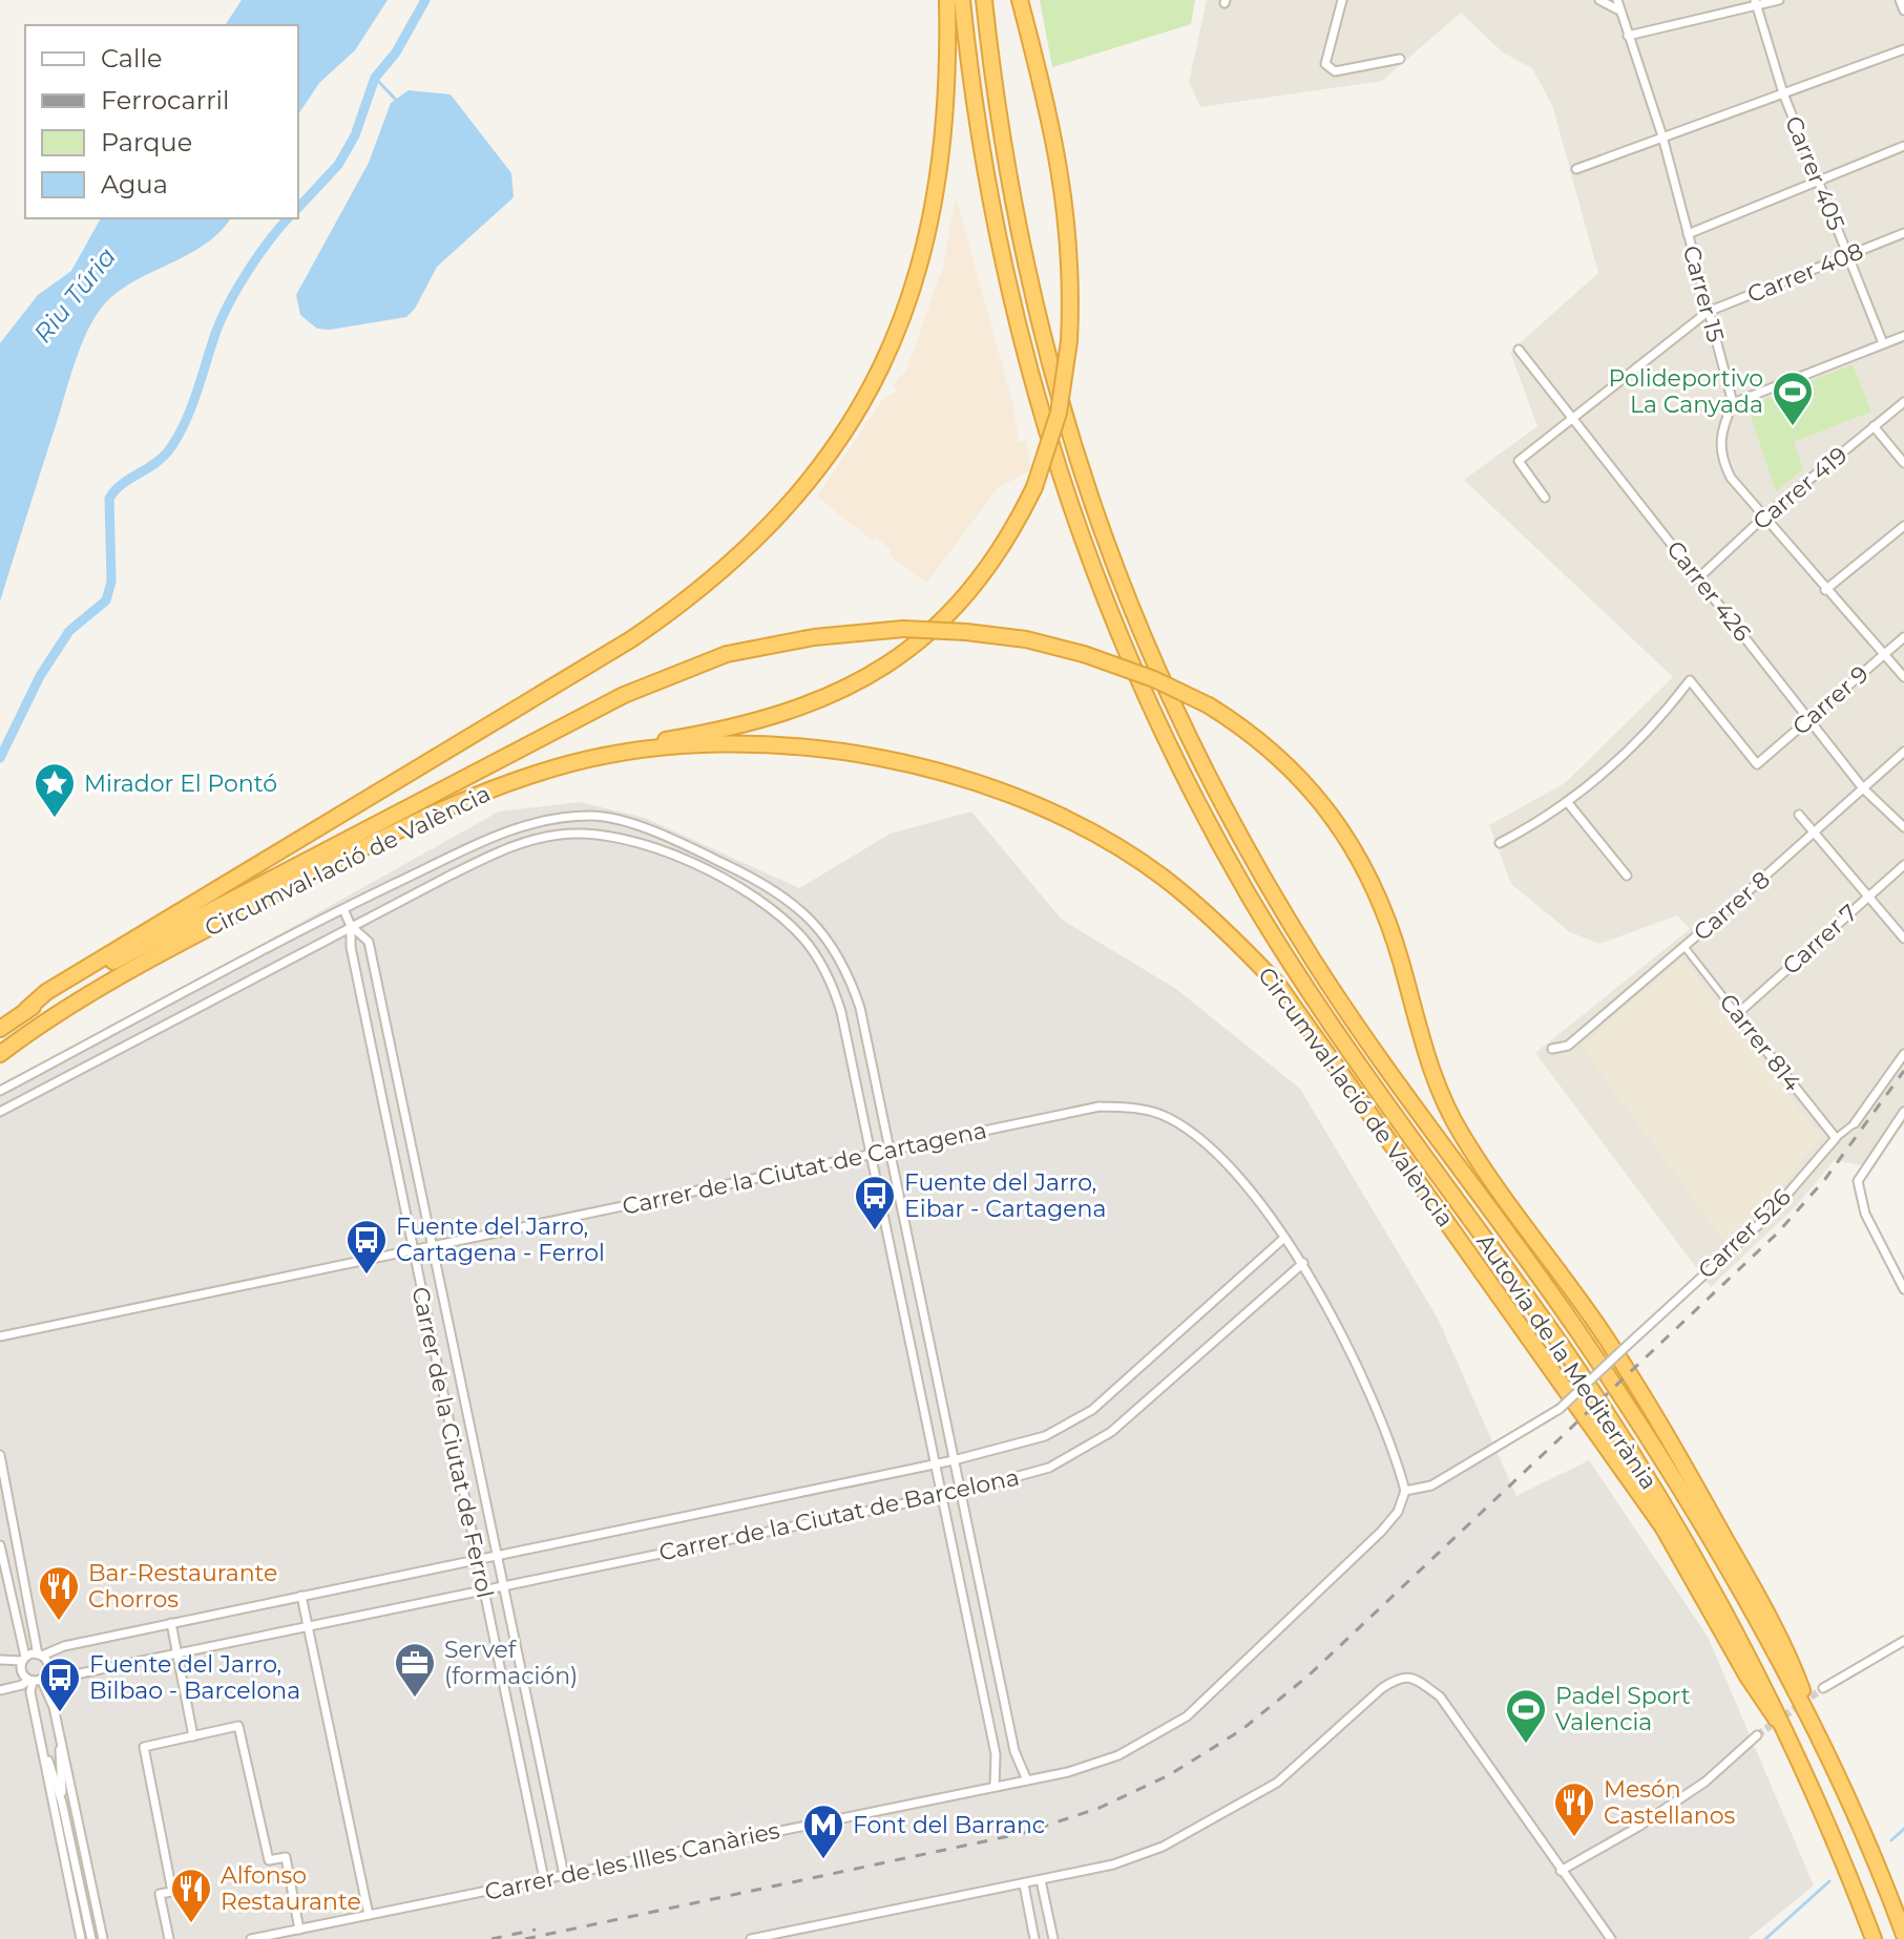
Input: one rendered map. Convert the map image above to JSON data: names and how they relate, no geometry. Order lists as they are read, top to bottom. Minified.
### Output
{"streets":{"highway":["Circumval·lació de València","Autovia de la Mediterrània"],"street":["Carrer 405","Carrer 408","Carrer 15","Carrer 419","Carrer 426","Carrer 9","Carrer 8","Carrer 7","Carrer 814","Carrer de la Ciutat de Cartagena","Carrer 526","Carrer de la Ciutat de Ferrol","Carrer de la Ciutat de Barcelona","Carrer de les Illes Canàries"]},"crossings":[["Carrer 405","Carrer 408"],["Carrer 408","Carrer 15"],["Carrer 408","Carrer 426"],["Carrer 419","Carrer 426"],["Carrer 426","Carrer 9"],["Carrer 426","Carrer 8"],["Circumval·lació de València","Autovia de la Mediterrània"],["Carrer 8","Carrer 814"],["Carrer 7","Carrer 814"],["Carrer 814","Carrer 526"],["Carrer de la Ciutat de Cartagena","Carrer 526"],["Carrer de la Ciutat de Cartagena","Carrer de la Ciutat de Ferrol"],["Carrer de la Ciutat de Cartagena","Carrer de la Ciutat de Barcelona"],["Carrer de la Ciutat de Cartagena","Carrer de les Illes Canàries"],["Carrer 526","Carrer de les Illes Canàries"],["Carrer de la Ciutat de Ferrol","Carrer de la Ciutat de Barcelona"],["Carrer de la Ciutat de Ferrol","Carrer de les Illes Canàries"]],"water":["Riu Túria"],"places":{"sports":["Polideportivo La Canyada","Padel Sport Valencia"],"place":["Mirador El Pontó"],"bus stop":["Fuente del Jarro, Eibar - Cartagena","Fuente del Jarro, Cartagena - Ferrol","Fuente del Jarro, Bilbao - Barcelona"],"restaurant":["Bar-Restaurante Chorros","Mesón Castellanos","Alfonso Restaurante"],"office":["Servef (formación)"],"metro station":["Font del Barranc"]},"legend":["Calle","Ferrocarril","Parque","Agua"]}
